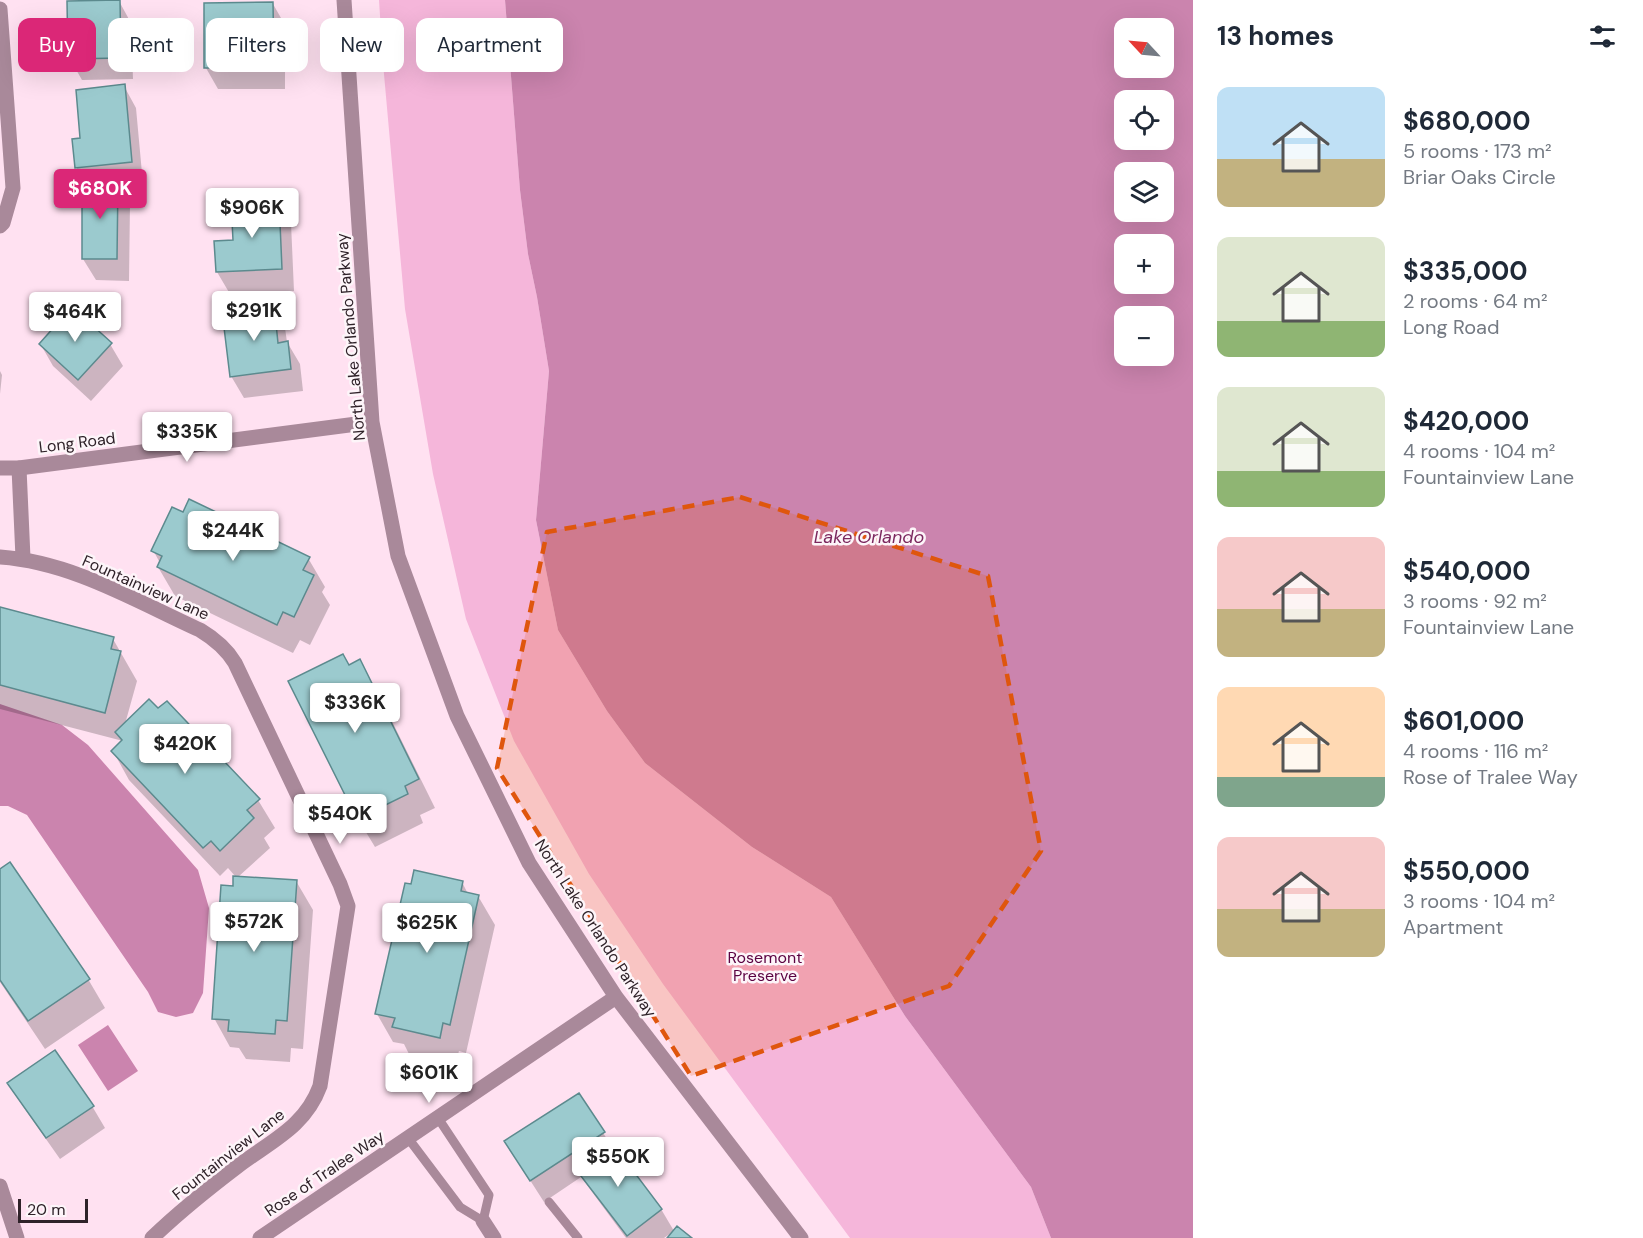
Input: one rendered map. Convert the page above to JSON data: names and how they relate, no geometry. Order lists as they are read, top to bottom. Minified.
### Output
{"streets":{"street":["North Lake Orlando Parkway","Long Road","Fountainview Lane","Rose of Tralee Way"]},"crossings":[["North Lake Orlando Parkway","Long Road"],["North Lake Orlando Parkway","Rose of Tralee Way"]],"water":["Lake Orlando"],"parks":["Rosemont Preserve"],"scale_bar":"20 m","north":"top left","page":{"heading":"13 homes","map_buttons":["+","−"],"chip":["Buy","Rent","Filters","New","Apartment"],"list":[{"name":"$680,000","note":"5 rooms · 173 m² · Briar Oaks Circle"},{"name":"$335,000","note":"2 rooms · 64 m² · Long Road"},{"name":"$420,000","note":"4 rooms · 104 m² · Fountainview Lane"},{"name":"$540,000","note":"3 rooms · 92 m² · Fountainview Lane"},{"name":"$601,000","note":"4 rooms · 116 m² · Rose of Tralee Way"},{"name":"$550,000","note":"3 rooms · 104 m² · Apartment"}],"price":["$680K","$906K","$291K","$464K","$335K","$244K","$336K","$420K","$540K","$572K","$625K","$601K","$550K"],"scale":"20 m"}}
